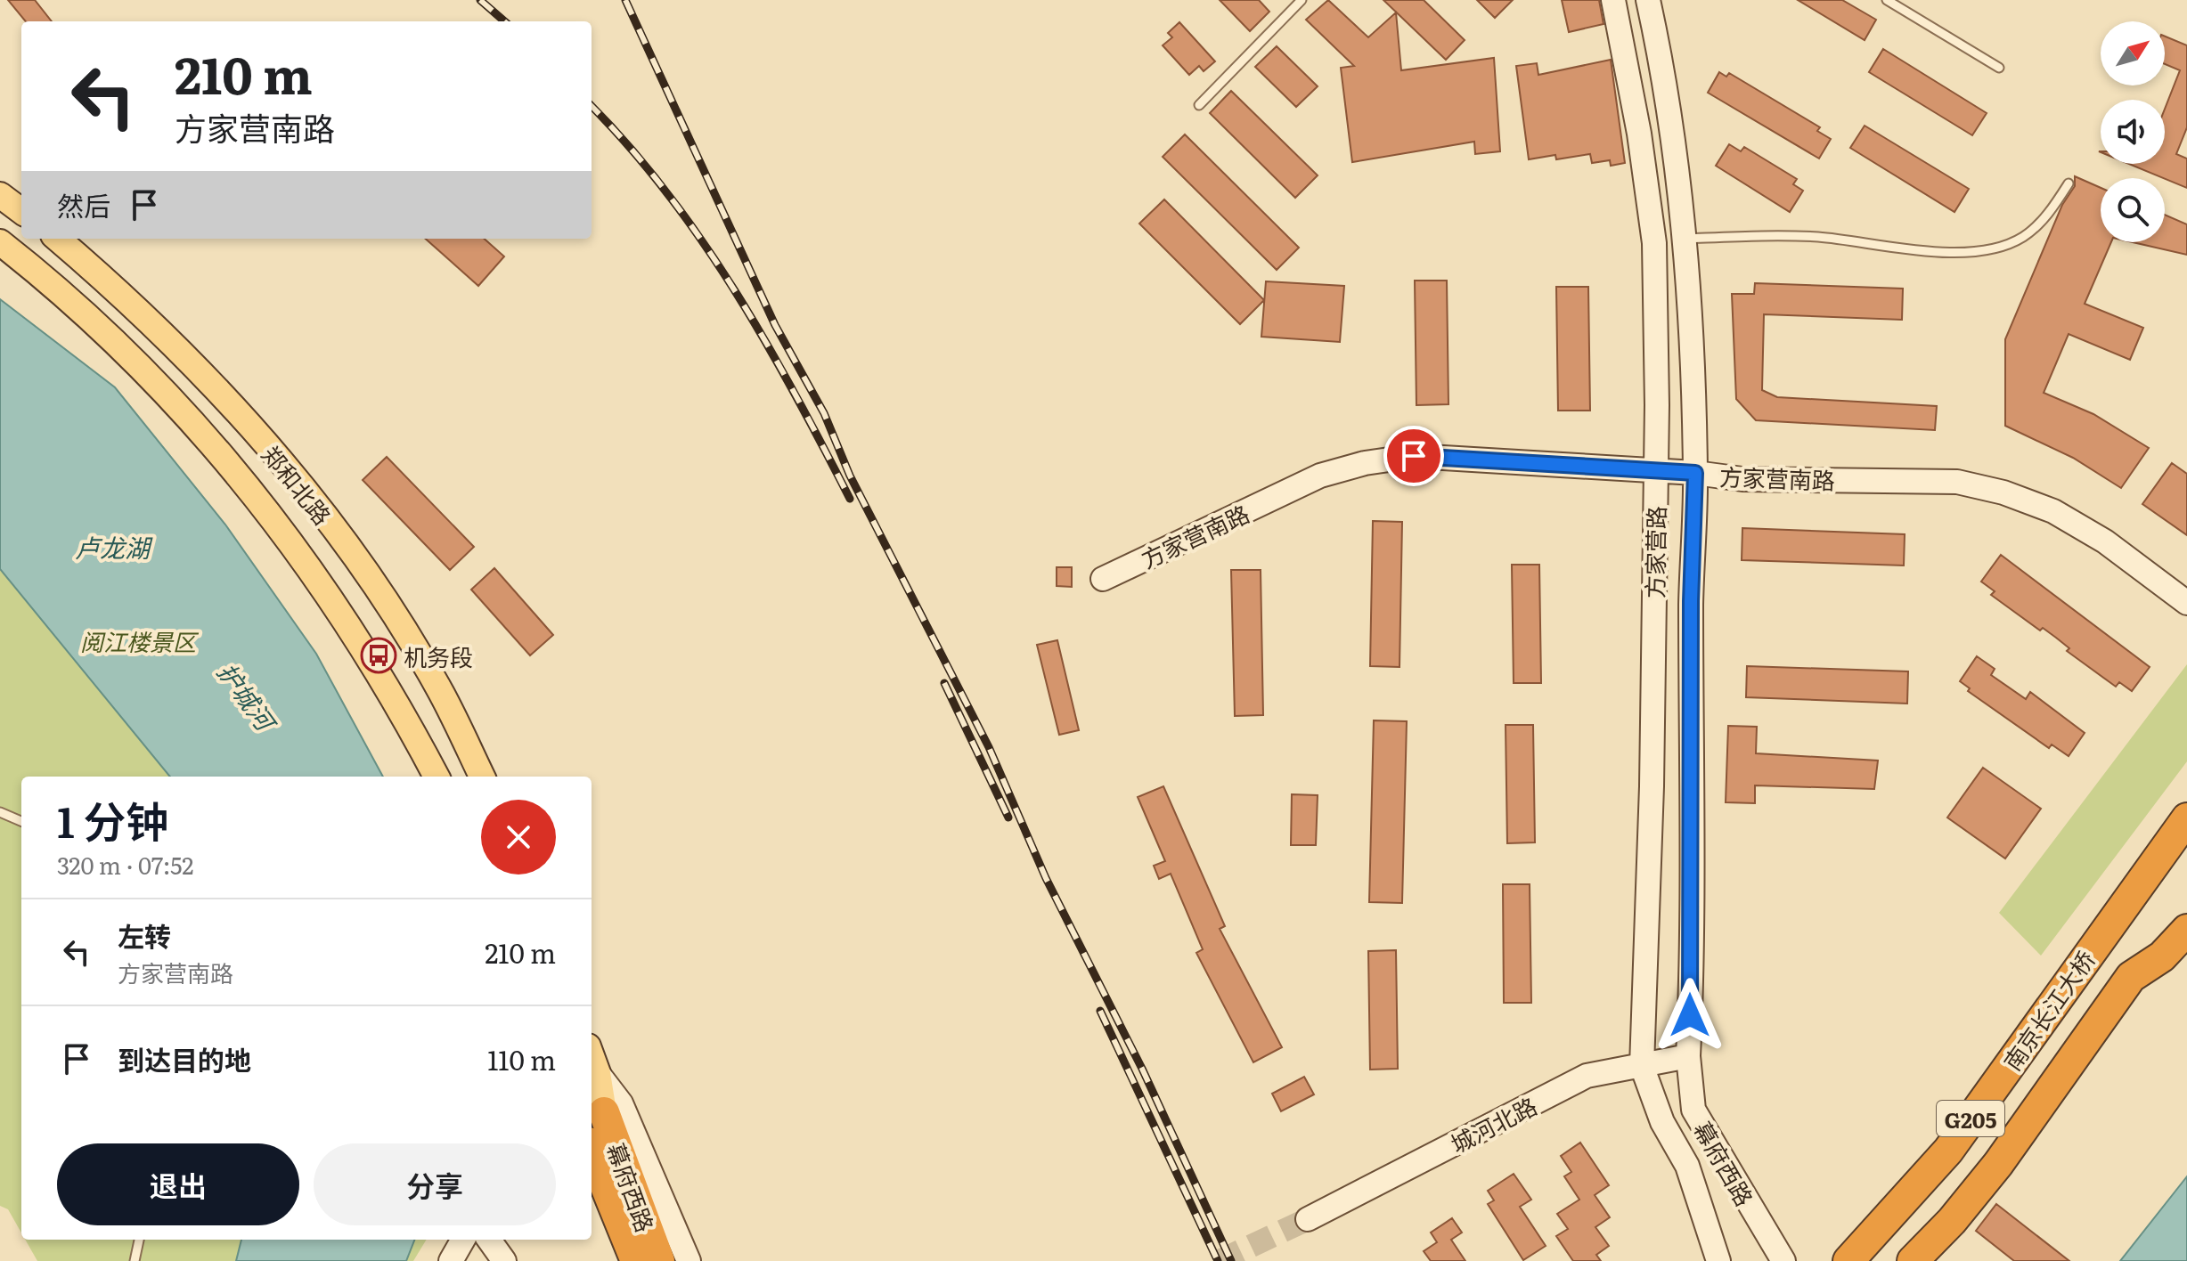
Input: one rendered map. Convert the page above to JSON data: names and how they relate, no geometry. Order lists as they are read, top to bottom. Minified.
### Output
{"streets":{"highway":["南京长江大桥","G205","幕府西路"],"main road":["方家营南路","郑和北路","方家营路","城河北路"]},"crossings":[["方家营南路","方家营路"],["方家营路","城河北路"],["方家营路","幕府西路"],["城河北路","幕府西路"]],"water":["卢龙湖","护城河"],"parks":["阅江楼景区"],"places":{"bus stop":["机务段"]},"north":"top right","page":{"turn":["210 m","方家营南路"],"then":"然后","heading":["1 分钟","320 m · 07:52"],"list":[{"name":"左转","note":"方家营南路","value":"210 m"},{"name":"到达目的地","value":"110 m"}],"buttons":["退出","分享"]}}
